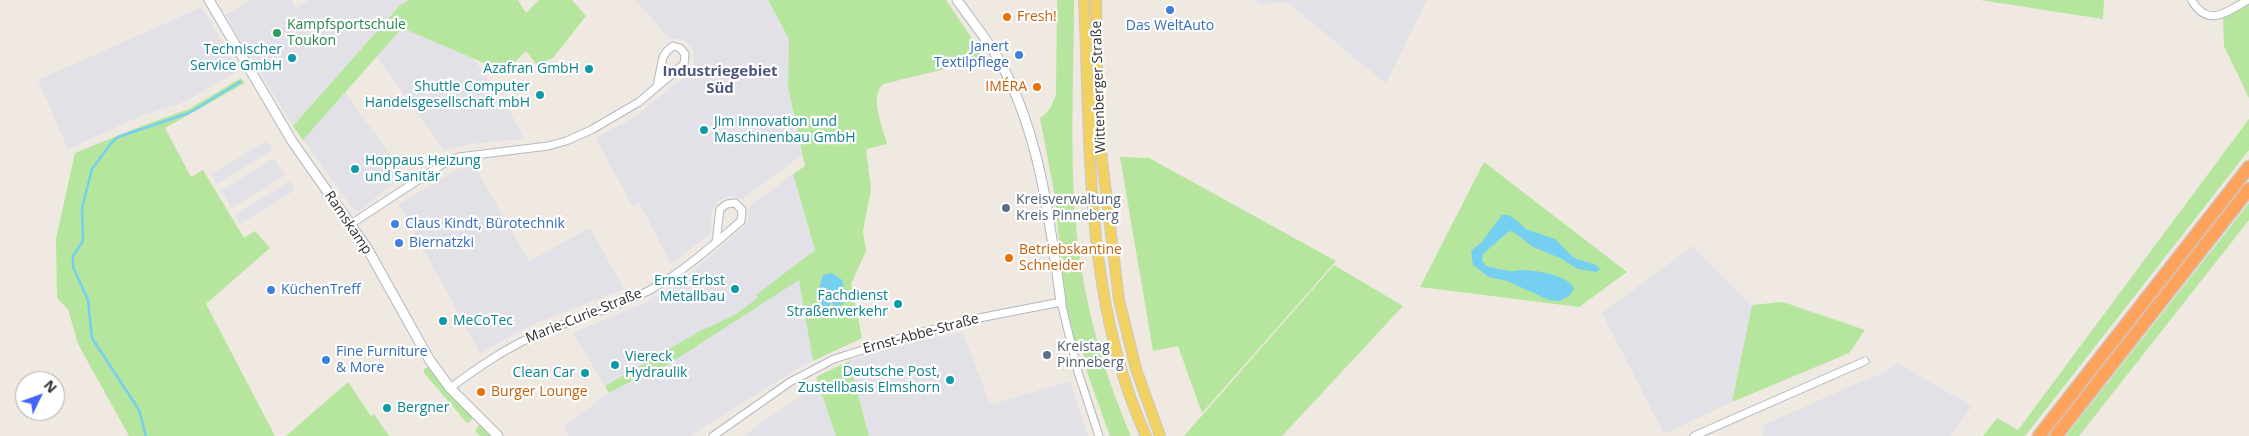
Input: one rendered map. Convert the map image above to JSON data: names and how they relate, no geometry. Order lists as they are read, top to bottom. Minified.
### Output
{"streets":{"main road":["Wittenberger Straße"],"street":["Ramskamp","Marie-Curie-Straße","Ernst-Abbe-Straße"]},"crossings":[["Ramskamp","Marie-Curie-Straße"]],"districts":["Industriegebiet Süd"],"places":["Das WeltAuto","Fresh!","Kampfsportschule Toukon","Janert Textilpflege","Technischer Service GmbH","Azafran GmbH","IMÉRA","Shuttle Computer Handelsgesellschaft mbH","Jim Innovation und Maschinenbau GmbH","Hoppaus Heizung und Sanitär","Kreisverwaltung Kreis Pinneberg","Claus Kindt, Bürotechnik","Biernatzki","Betriebskantine Schneider","Ernst Erbst Metallbau","KüchenTreff","Fachdienst Straßenverkehr","MeCoTec","Kreistag Pinneberg","Fine Furniture & More","Viereck Hydraulik","Clean Car","Deutsche Post, Zustellbasis Elmshorn","Burger Lounge","Bergner"],"north":"top right"}
